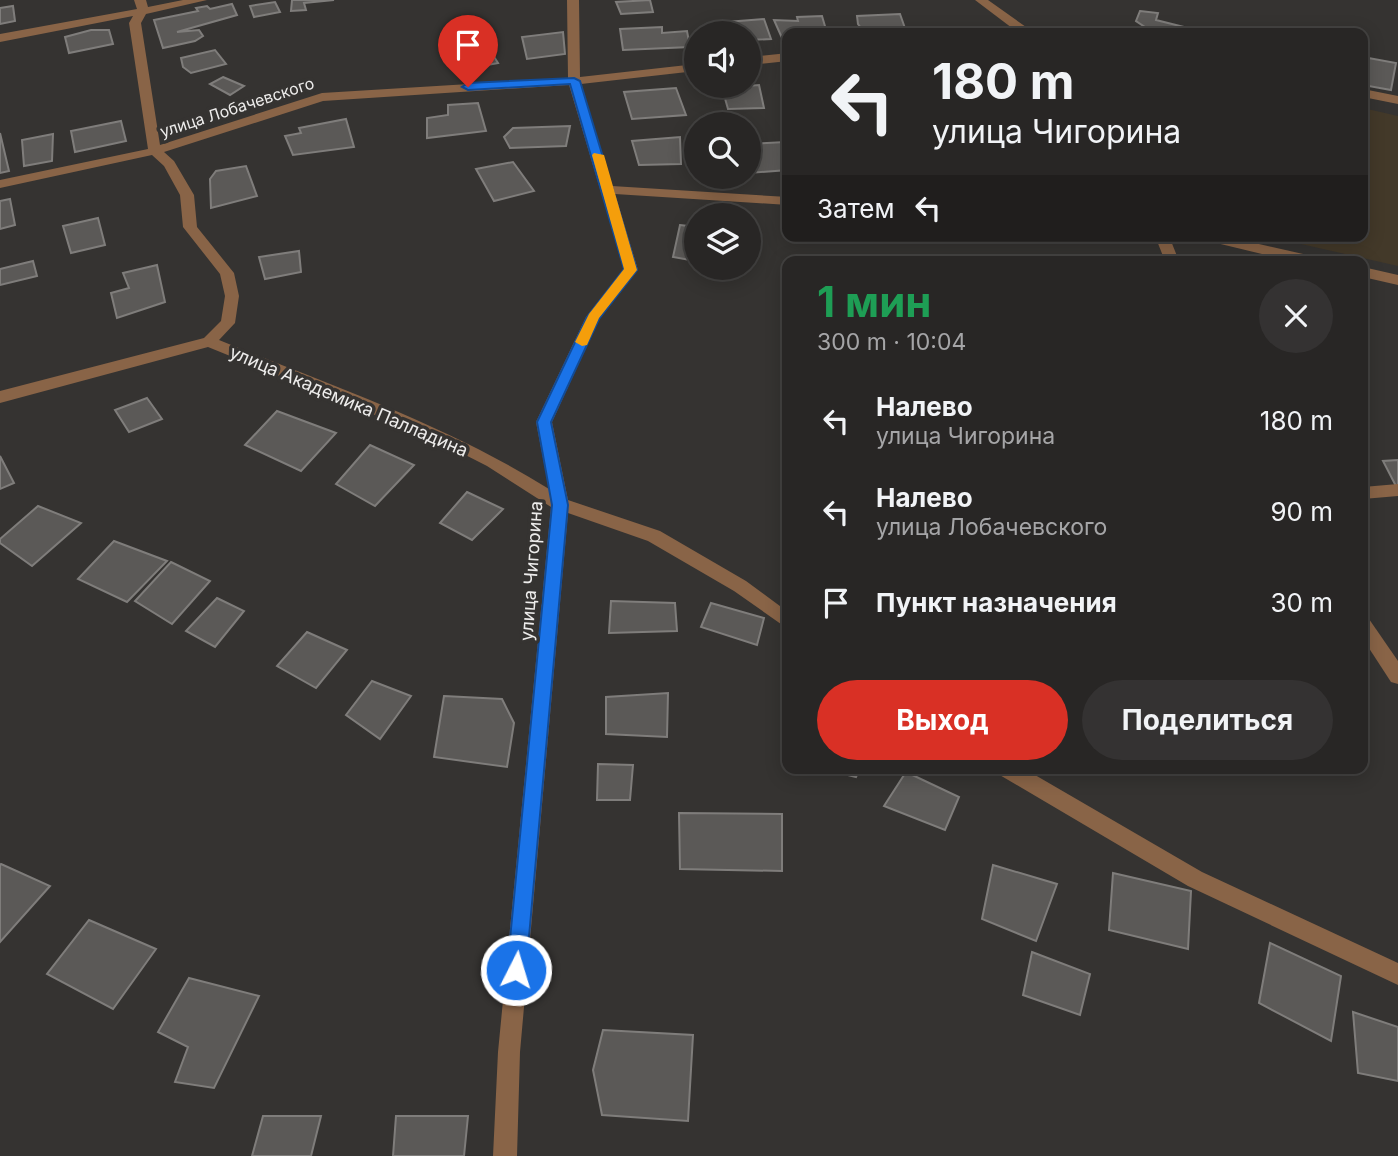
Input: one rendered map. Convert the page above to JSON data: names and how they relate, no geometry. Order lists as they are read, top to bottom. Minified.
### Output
{"streets":{"street":["улица Лобачевского","улица Академика Палладина","улица Чигорина"]},"crossings":[["улица Лобачевского","улица Чигорина"],["улица Академика Палладина","улица Чигорина"]],"page":{"turn":["180 m","улица Чигорина"],"then":"Затем","heading":["1 мин","300 m · 10:04"],"list":[{"name":"Налево","note":"улица Чигорина","value":"180 m"},{"name":"Налево","note":"улица Лобачевского","value":"90 m"},{"name":"Пункт назначения","value":"30 m"}],"buttons":["Выход","Поделиться"]}}
